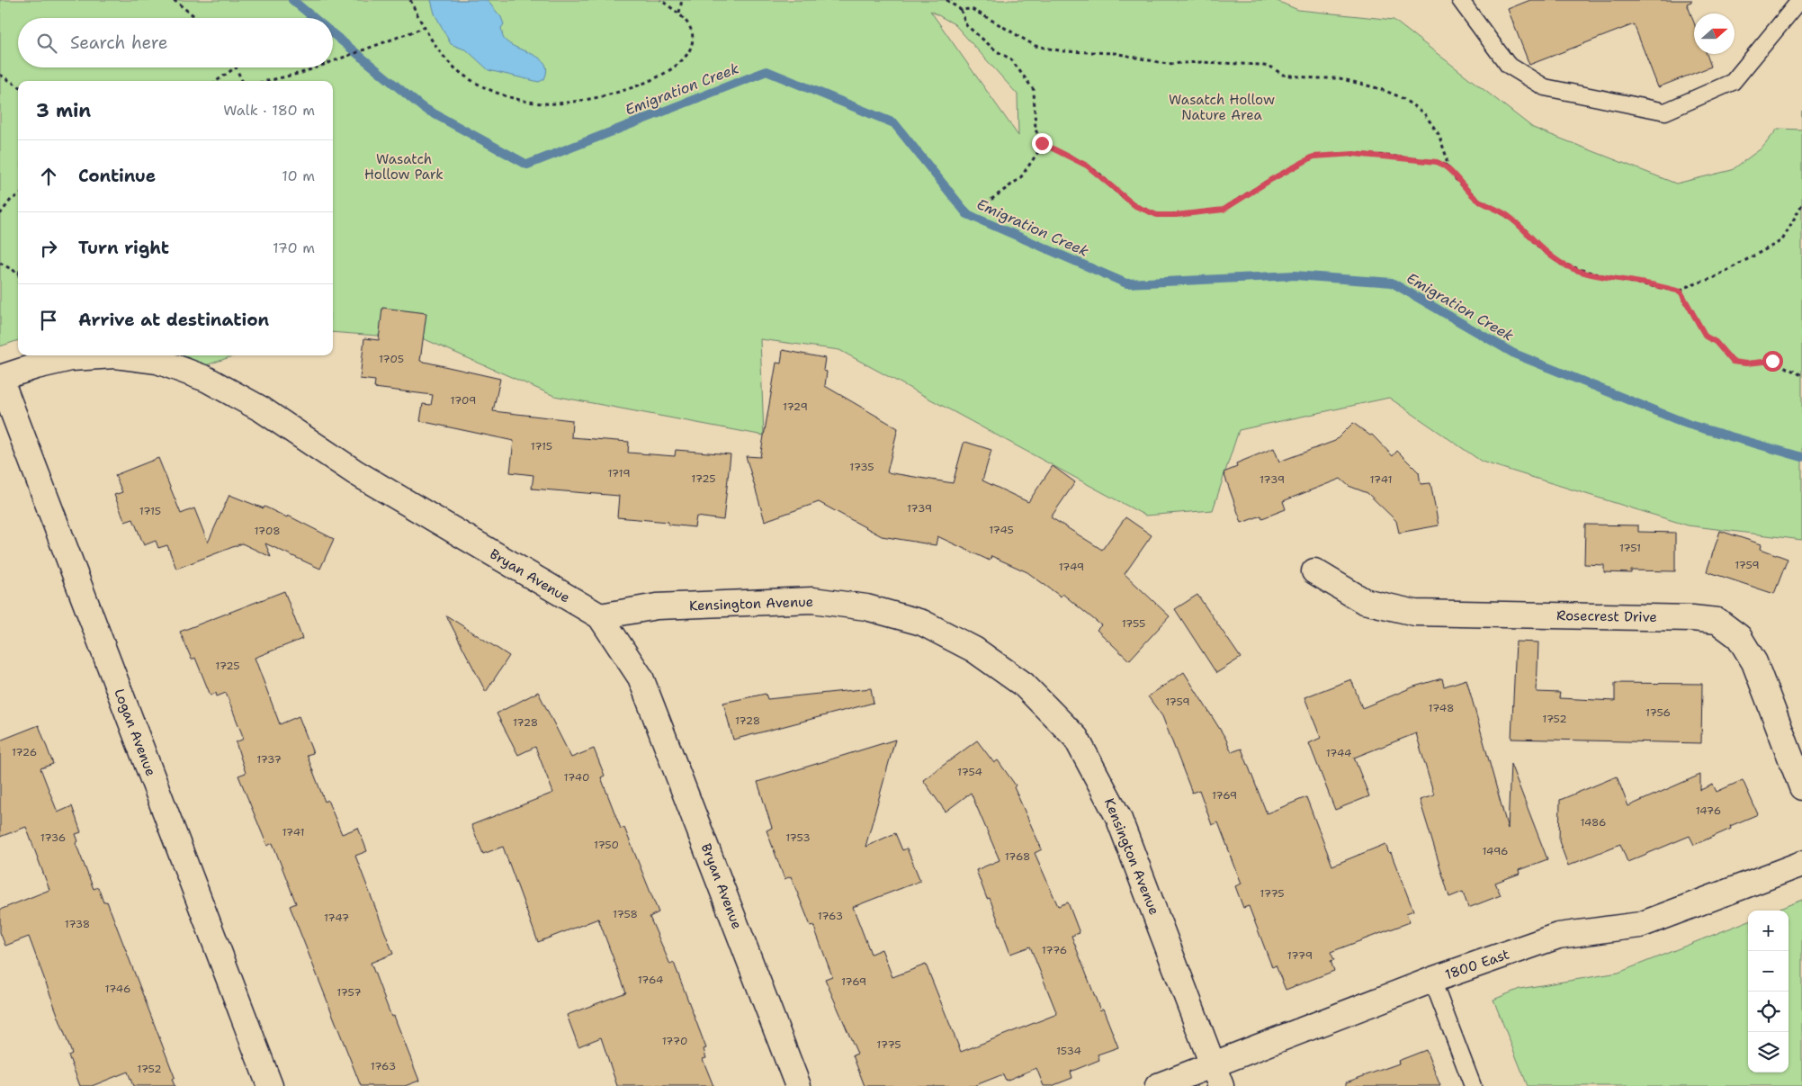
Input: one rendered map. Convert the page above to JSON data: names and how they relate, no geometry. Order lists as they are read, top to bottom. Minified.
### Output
{"streets":{"street":["Bryan Avenue","Kensington Avenue","Rosecrest Drive","Logan Avenue","1800 East"]},"crossings":[["Bryan Avenue","Kensington Avenue"],["Bryan Avenue","Logan Avenue"],["Kensington Avenue","1800 East"]],"water":["Emigration Creek"],"parks":["Wasatch Hollow Nature Area","Wasatch Hollow Park"],"house_numbers":["1705","1709","1729","1715","1735","1719","1725","1739","1741","1739","1715","1745","1708","1751","1759","1749","1755","1725","1759","1748","1756","1752","1728","1728","1726","1744","1737","1754","1740","1769","1476","1486","1741","1736","1753","1750","1496","1768","1775","1758","1763","1747","1738","1776","1779","1764","1769","1746","1757","1770","1775","1534","1763","1752"],"north":"right","page":{"search":"Search here","heading":["3 min","Walk · 180 m"],"list":[["Continue","10 m"],["Turn right","170 m"],"Arrive at destination"],"map_buttons":["+","−"]}}
